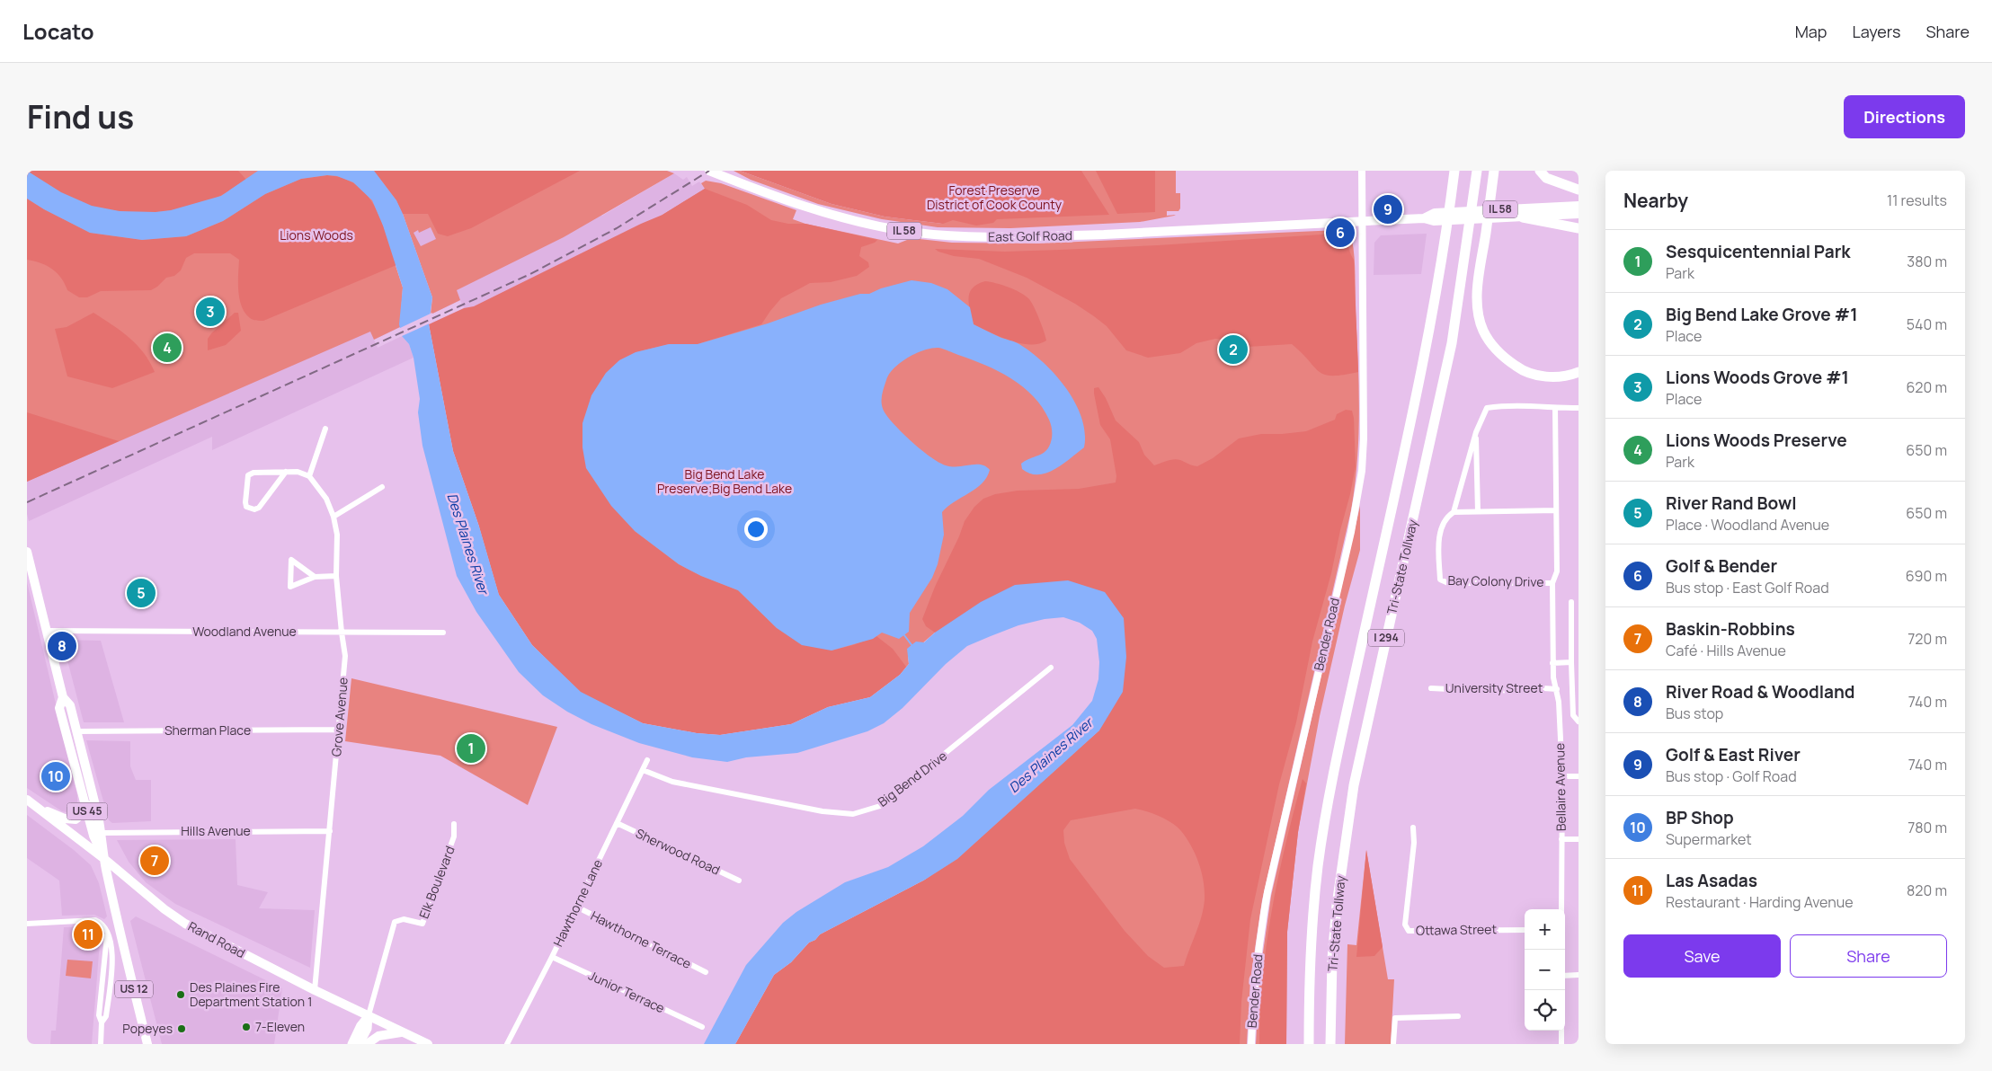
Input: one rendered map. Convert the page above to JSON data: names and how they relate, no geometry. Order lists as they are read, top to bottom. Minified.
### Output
{"streets":{"highway":["Tri-State Tollway","I 294"],"main road":["IL 58","East Golf Road","US 45","Elk Boulevard","Rand Road","US 12"],"street":["Bay Colony Drive","Woodland Avenue","Bender Road","University Street","Grove Avenue","Sherman Place","Big Bend Drive","Bellaire Avenue","Hills Avenue","Sherwood Road","Hawthorne Lane","Ottawa Street","Hawthorne Terrace","Junior Terrace"]},"crossings":[["IL 58","East Golf Road"],["IL 58","Bender Road"],["East Golf Road","Bender Road"],["Bay Colony Drive","Bellaire Avenue"],["Woodland Avenue","Grove Avenue"],["Woodland Avenue","US 45"],["University Street","Bellaire Avenue"],["Grove Avenue","Sherman Place"],["Grove Avenue","Hills Avenue"],["Grove Avenue","Rand Road"],["Sherman Place","US 45"],["Big Bend Drive","Hawthorne Lane"],["US 45","Hills Avenue"],["US 45","Rand Road"],["US 45","US 12"],["Sherwood Road","Hawthorne Lane"],["Elk Boulevard","Rand Road"],["Hawthorne Lane","Hawthorne Terrace"],["Hawthorne Lane","Junior Terrace"],["Rand Road","US 12"]],"water":["Des Plaines River"],"parks":["Forest Preserve District of Cook County","Lions Woods","Big Bend Lake Preserve;Big Bend Lake"],"places":["Des Plaines Fire Department Station 1","7-Eleven","Popeyes"],"page":{"header":"Locato","nav":["Map","Layers","Share"],"title":"Find us","buttons":["Directions",["Save","Share"]],"heading":["Nearby","11 results"],"pins":["9","6","3","4","2","5","8","1","10","7","11"],"list":[{"mark":"1","name":"Sesquicentennial Park","note":"Park","value":"380 m"},{"mark":"2","name":"Big Bend Lake Grove #1","note":"Place","value":"540 m"},{"mark":"3","name":"Lions Woods Grove #1","note":"Place","value":"620 m"},{"mark":"4","name":"Lions Woods Preserve","note":"Park","value":"650 m"},{"mark":"5","name":"River Rand Bowl","note":"Place · Woodland Avenue","value":"650 m"},{"mark":"6","name":"Golf & Bender","note":"Bus stop · East Golf Road","value":"690 m"},{"mark":"7","name":"Baskin-Robbins","note":"Café · Hills Avenue","value":"720 m"},{"mark":"8","name":"River Road & Woodland","note":"Bus stop","value":"740 m"},{"mark":"9","name":"Golf & East River","note":"Bus stop · Golf Road","value":"740 m"},{"mark":"10","name":"BP Shop","note":"Supermarket","value":"780 m"},{"mark":"11","name":"Las Asadas","note":"Restaurant · Harding Avenue","value":"820 m"}],"map_buttons":["+","−"]}}
